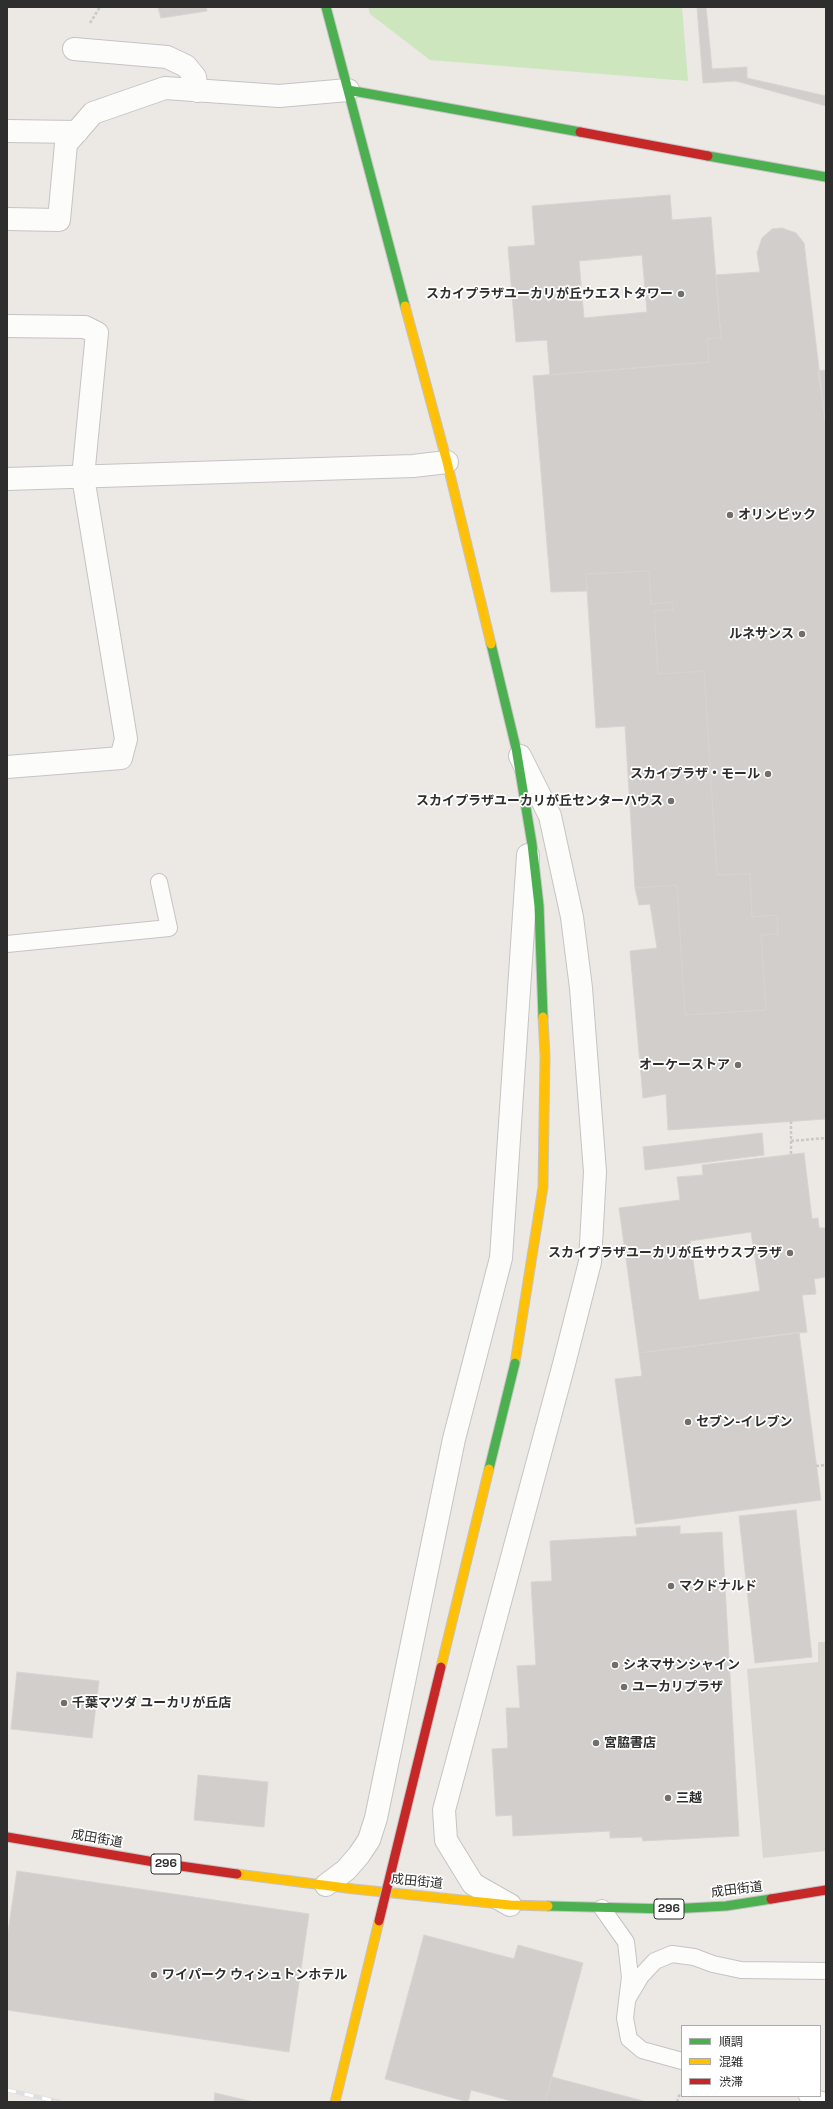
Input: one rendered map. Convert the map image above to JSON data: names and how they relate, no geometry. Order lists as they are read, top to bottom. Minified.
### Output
{"streets":{"main road":["成田街道","296"]},"places":["スカイプラザユーカリが丘ウエストタワー","オリンピック","ルネサンス","スカイプラザ・モール","スカイプラザユーカリが丘センターハウス","オーケーストア","スカイプラザユーカリが丘サウスプラザ","セブン-イレブン","マクドナルド","シネマサンシャイン","ユーカリプラザ","千葉マツダ ユーカリが丘店","宮脇書店","三越","ワイパーク ウィシュトンホテル"],"legend":["順調","混雑","渋滞"]}
